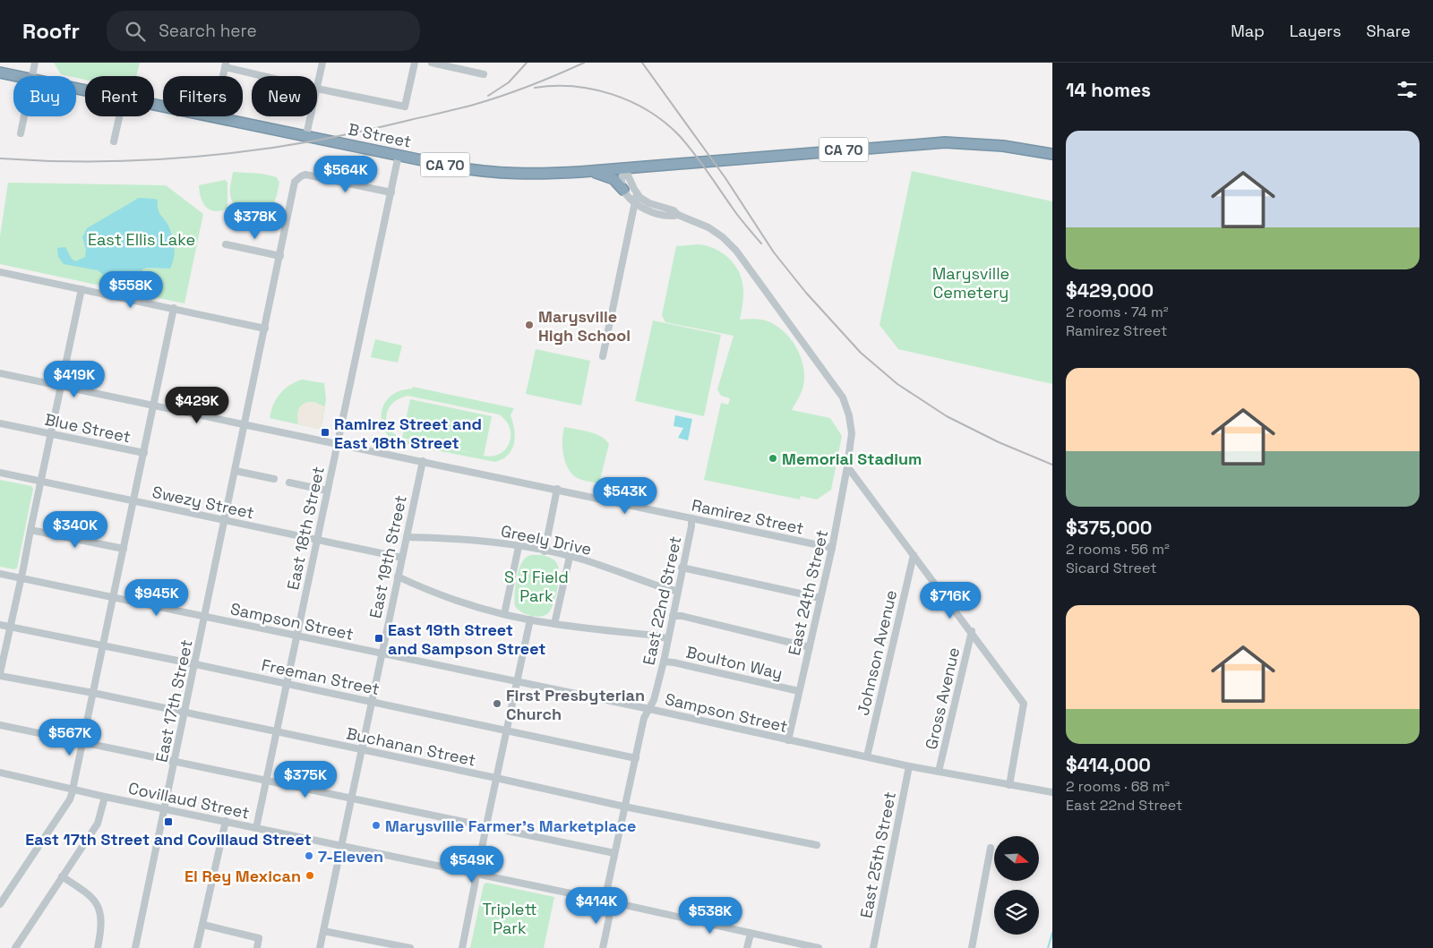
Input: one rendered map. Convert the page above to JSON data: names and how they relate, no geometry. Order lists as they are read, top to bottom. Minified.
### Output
{"streets":{"highway":["B Street","CA 70"],"street":["Blue Street","Swezy Street","Ramirez Street","East 18th Street","Greely Drive","East 19th Street","East 24th Street","East 22nd Street","Sampson Street","Johnson Avenue","Boulton Way","Freeman Street","Gross Avenue","East 17th Street","Buchanan Street","Covillaud Street","East 25th Street"]},"crossings":[["B Street","CA 70"],["B Street","East 18th Street"],["Swezy Street","East 18th Street"],["Swezy Street","East 19th Street"],["Swezy Street","East 17th Street"],["Ramirez Street","East 18th Street"],["Ramirez Street","East 19th Street"],["Ramirez Street","East 24th Street"],["Ramirez Street","East 22nd Street"],["Ramirez Street","East 17th Street"],["East 18th Street","Sampson Street"],["East 18th Street","Freeman Street"],["East 18th Street","East 17th Street"],["East 18th Street","Buchanan Street"],["East 18th Street","Covillaud Street"],["Greely Drive","East 19th Street"],["Greely Drive","East 22nd Street"],["East 19th Street","Sampson Street"],["East 19th Street","Boulton Way"],["East 19th Street","Freeman Street"],["East 19th Street","Buchanan Street"],["East 19th Street","Covillaud Street"],["East 24th Street","Sampson Street"],["East 24th Street","Boulton Way"],["East 22nd Street","Sampson Street"],["East 22nd Street","Boulton Way"],["East 22nd Street","Freeman Street"],["East 22nd Street","Buchanan Street"],["East 22nd Street","Covillaud Street"],["Sampson Street","Johnson Avenue"],["Sampson Street","Gross Avenue"],["Sampson Street","East 17th Street"],["Sampson Street","East 25th Street"],["Freeman Street","East 17th Street"],["East 17th Street","Buchanan Street"],["East 17th Street","Covillaud Street"]],"parks":["East Ellis Lake","Marysville Cemetery","S J Field Park","Triplett Park"],"places":{"other":["Marysville High School","Memorial Stadium","First Presbyterian Church","Marysville Farmer's Marketplace","7-Eleven","El Rey Mexican"],"transit":["Ramirez Street and East 18th Street","East 19th Street and Sampson Street","East 17th Street and Covillaud Street"]},"north":"right","page":{"header":"Roofr","search":"Search here","nav":["Map","Layers","Share"],"heading":"14 homes","chip":["Buy","Rent","Filters","New"],"list":[{"name":"$429,000","note":"2 rooms · 74 m² · Ramirez Street"},{"name":"$375,000","note":"2 rooms · 56 m² · Sicard Street"},{"name":"$414,000","note":"2 rooms · 68 m² · East 22nd Street"}],"price":["$564K","$378K","$558K","$419K","$429K","$543K","$340K","$945K","$716K","$567K","$375K","$549K","$414K","$538K"]}}
